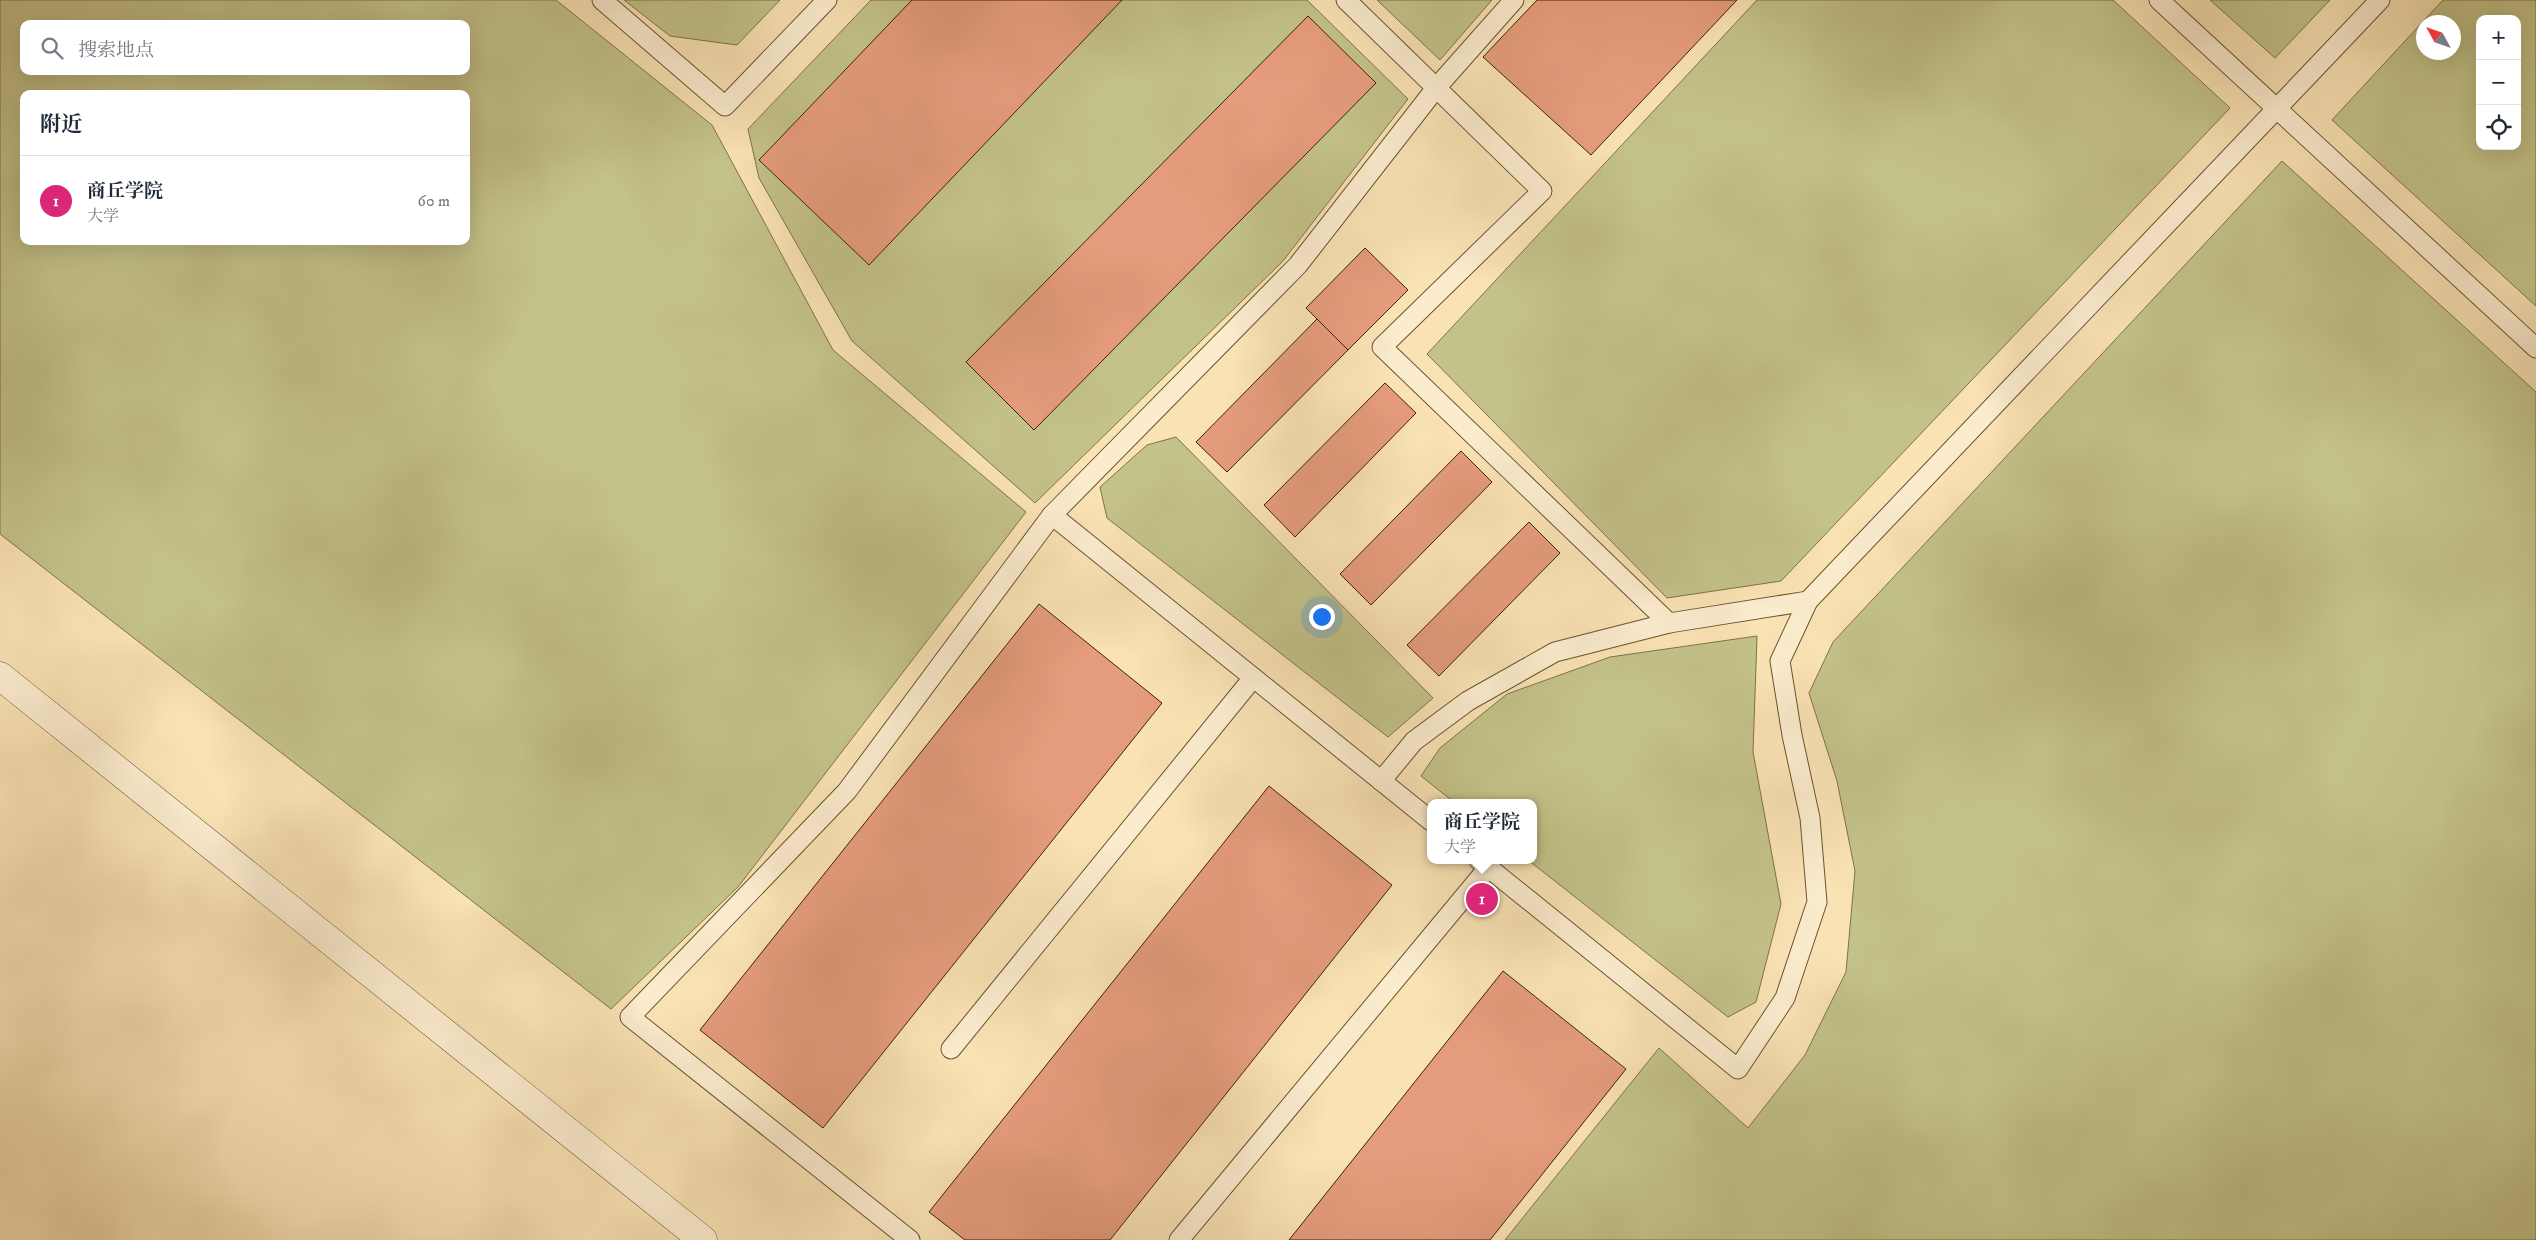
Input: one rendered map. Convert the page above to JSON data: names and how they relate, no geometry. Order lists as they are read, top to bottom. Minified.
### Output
{"north":"top left","page":{"map_buttons":["+","−"],"search":"搜索地点","heading":"附近","list":[{"mark":"1","name":"商丘学院","note":"大学","value":"60 m"}],"popup":["商丘学院","大学"],"pins":"1"}}
